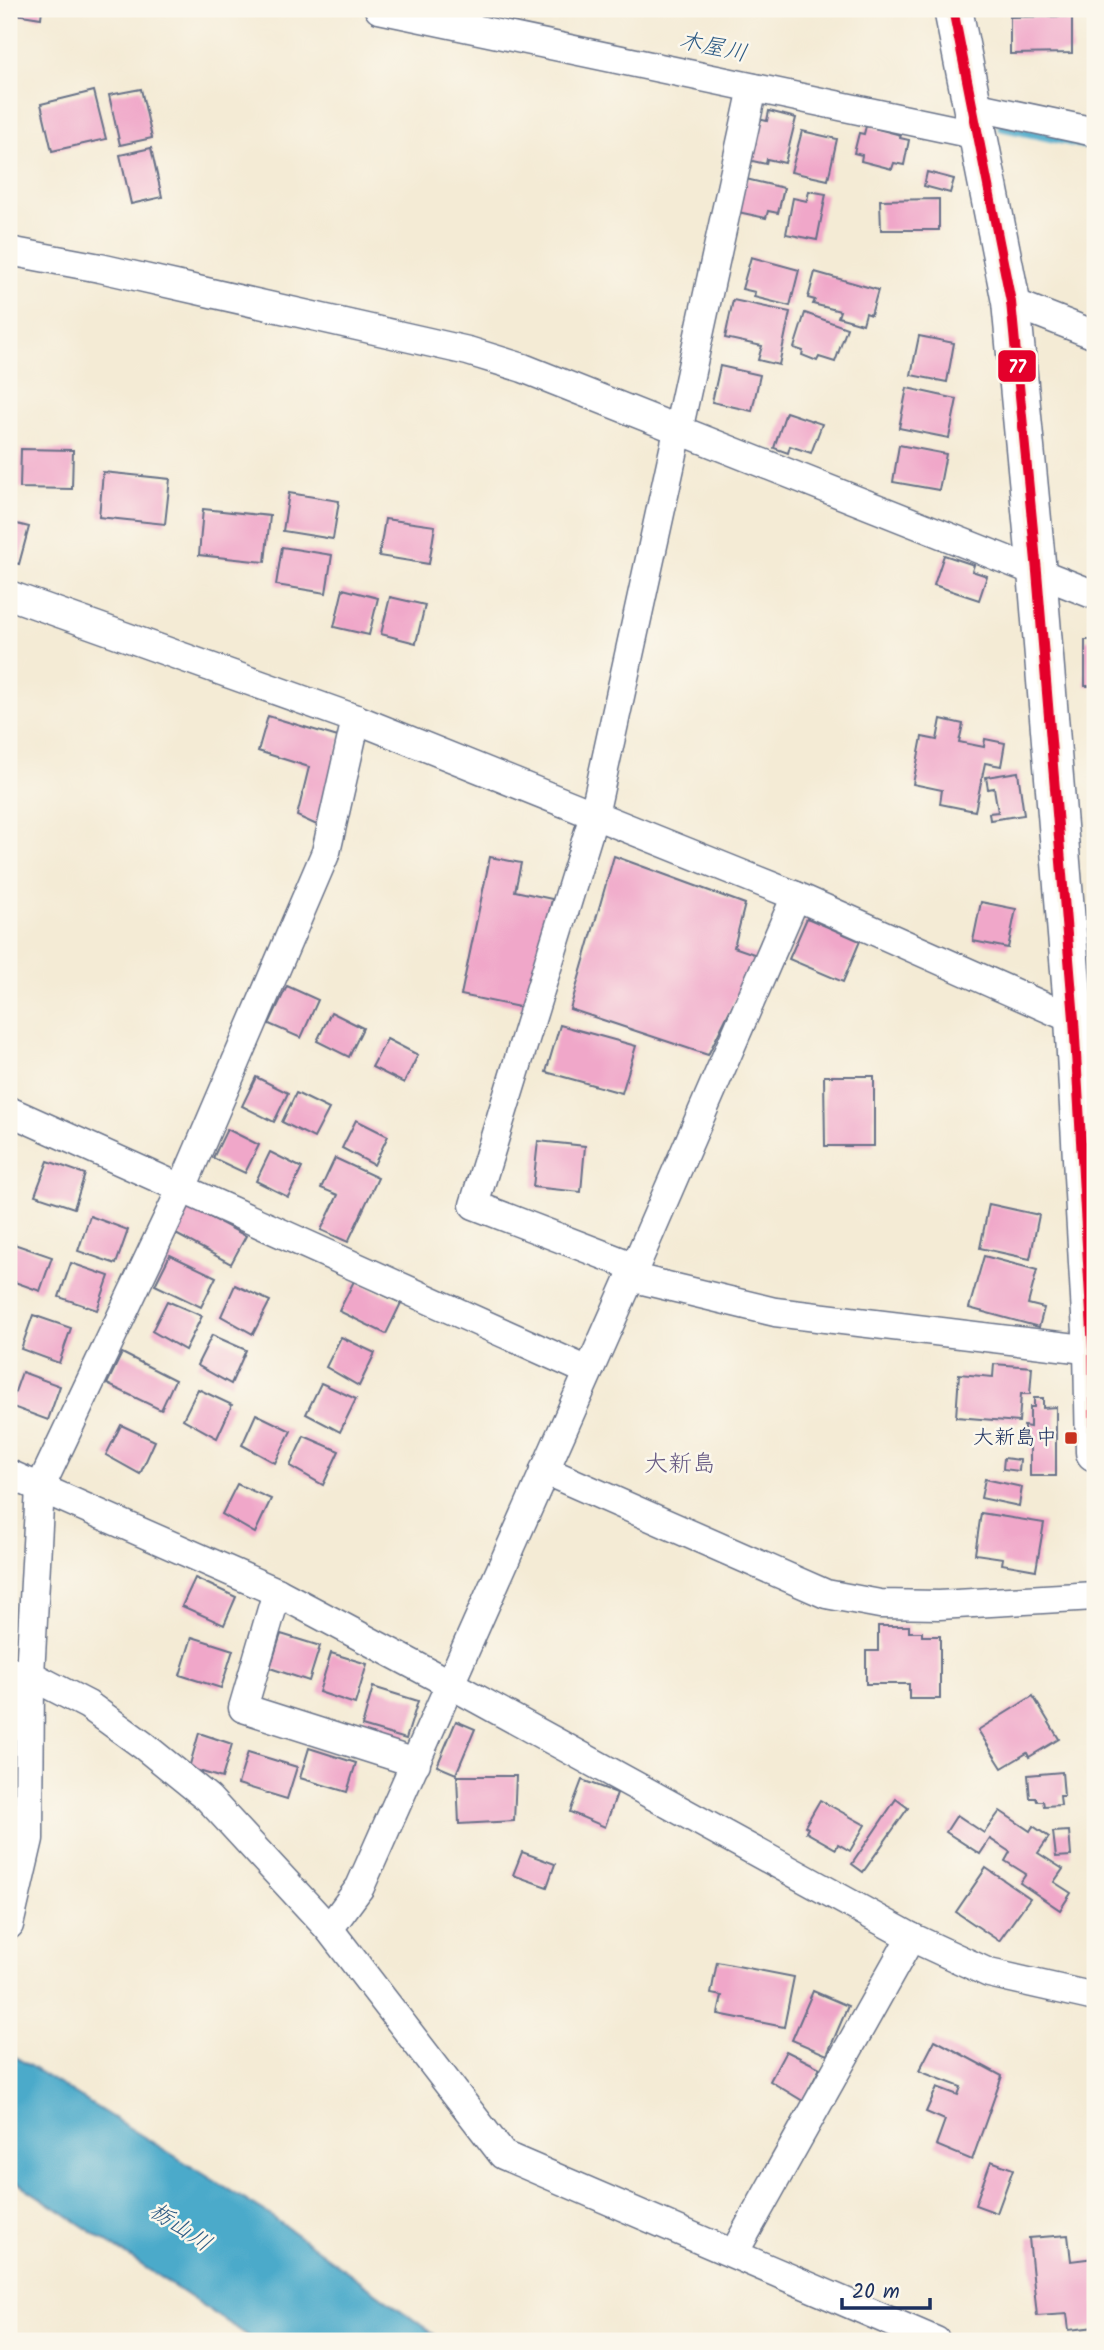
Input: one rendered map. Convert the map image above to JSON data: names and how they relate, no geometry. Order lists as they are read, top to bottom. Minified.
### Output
{"districts":["大新島"],"water":["木屋川","栃山川"],"places":{"transit":["大新島中"]},"lines":["transit line 77"],"scale_bar":"20 m"}
